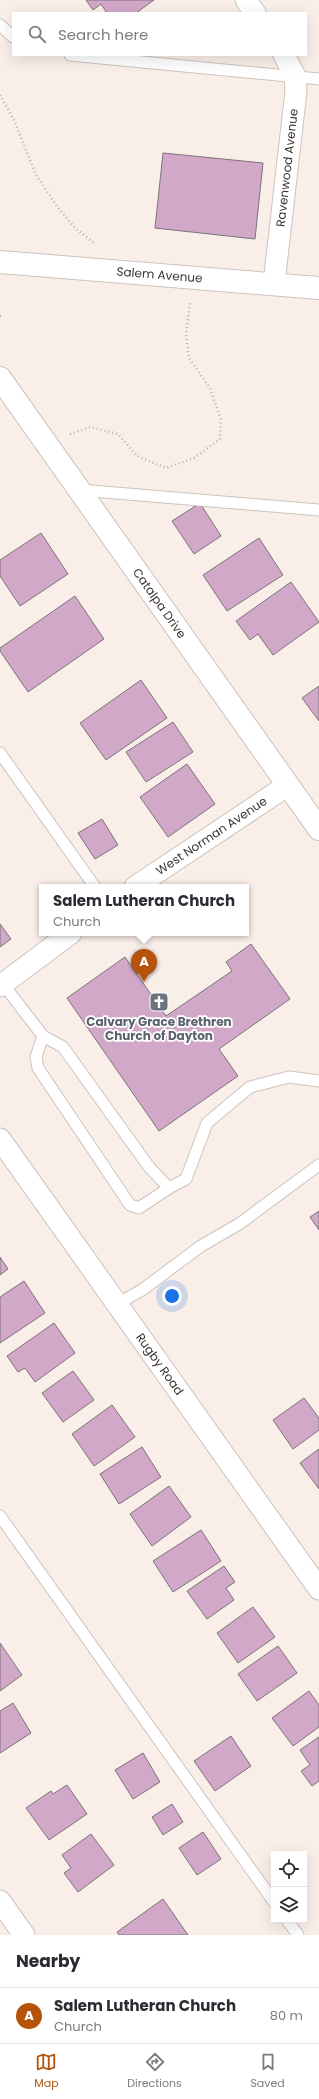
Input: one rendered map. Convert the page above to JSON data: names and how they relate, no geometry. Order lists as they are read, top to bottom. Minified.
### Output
{"streets":{"street":["Ravenwood Avenue","Salem Avenue","Catalpa Drive","West Norman Avenue","Rugby Road"]},"crossings":[["Ravenwood Avenue","Salem Avenue"],["Catalpa Drive","West Norman Avenue"]],"places":{"church":["Calvary Grace Brethren Church of Dayton"]},"page":{"search":"Search here","popup":["Salem Lutheran Church","Church"],"pins":"A","heading":"Nearby","list":[{"mark":"A","name":"Salem Lutheran Church","note":"Church","value":"80 m"}],"nav":["Map","Directions","Saved"]}}
